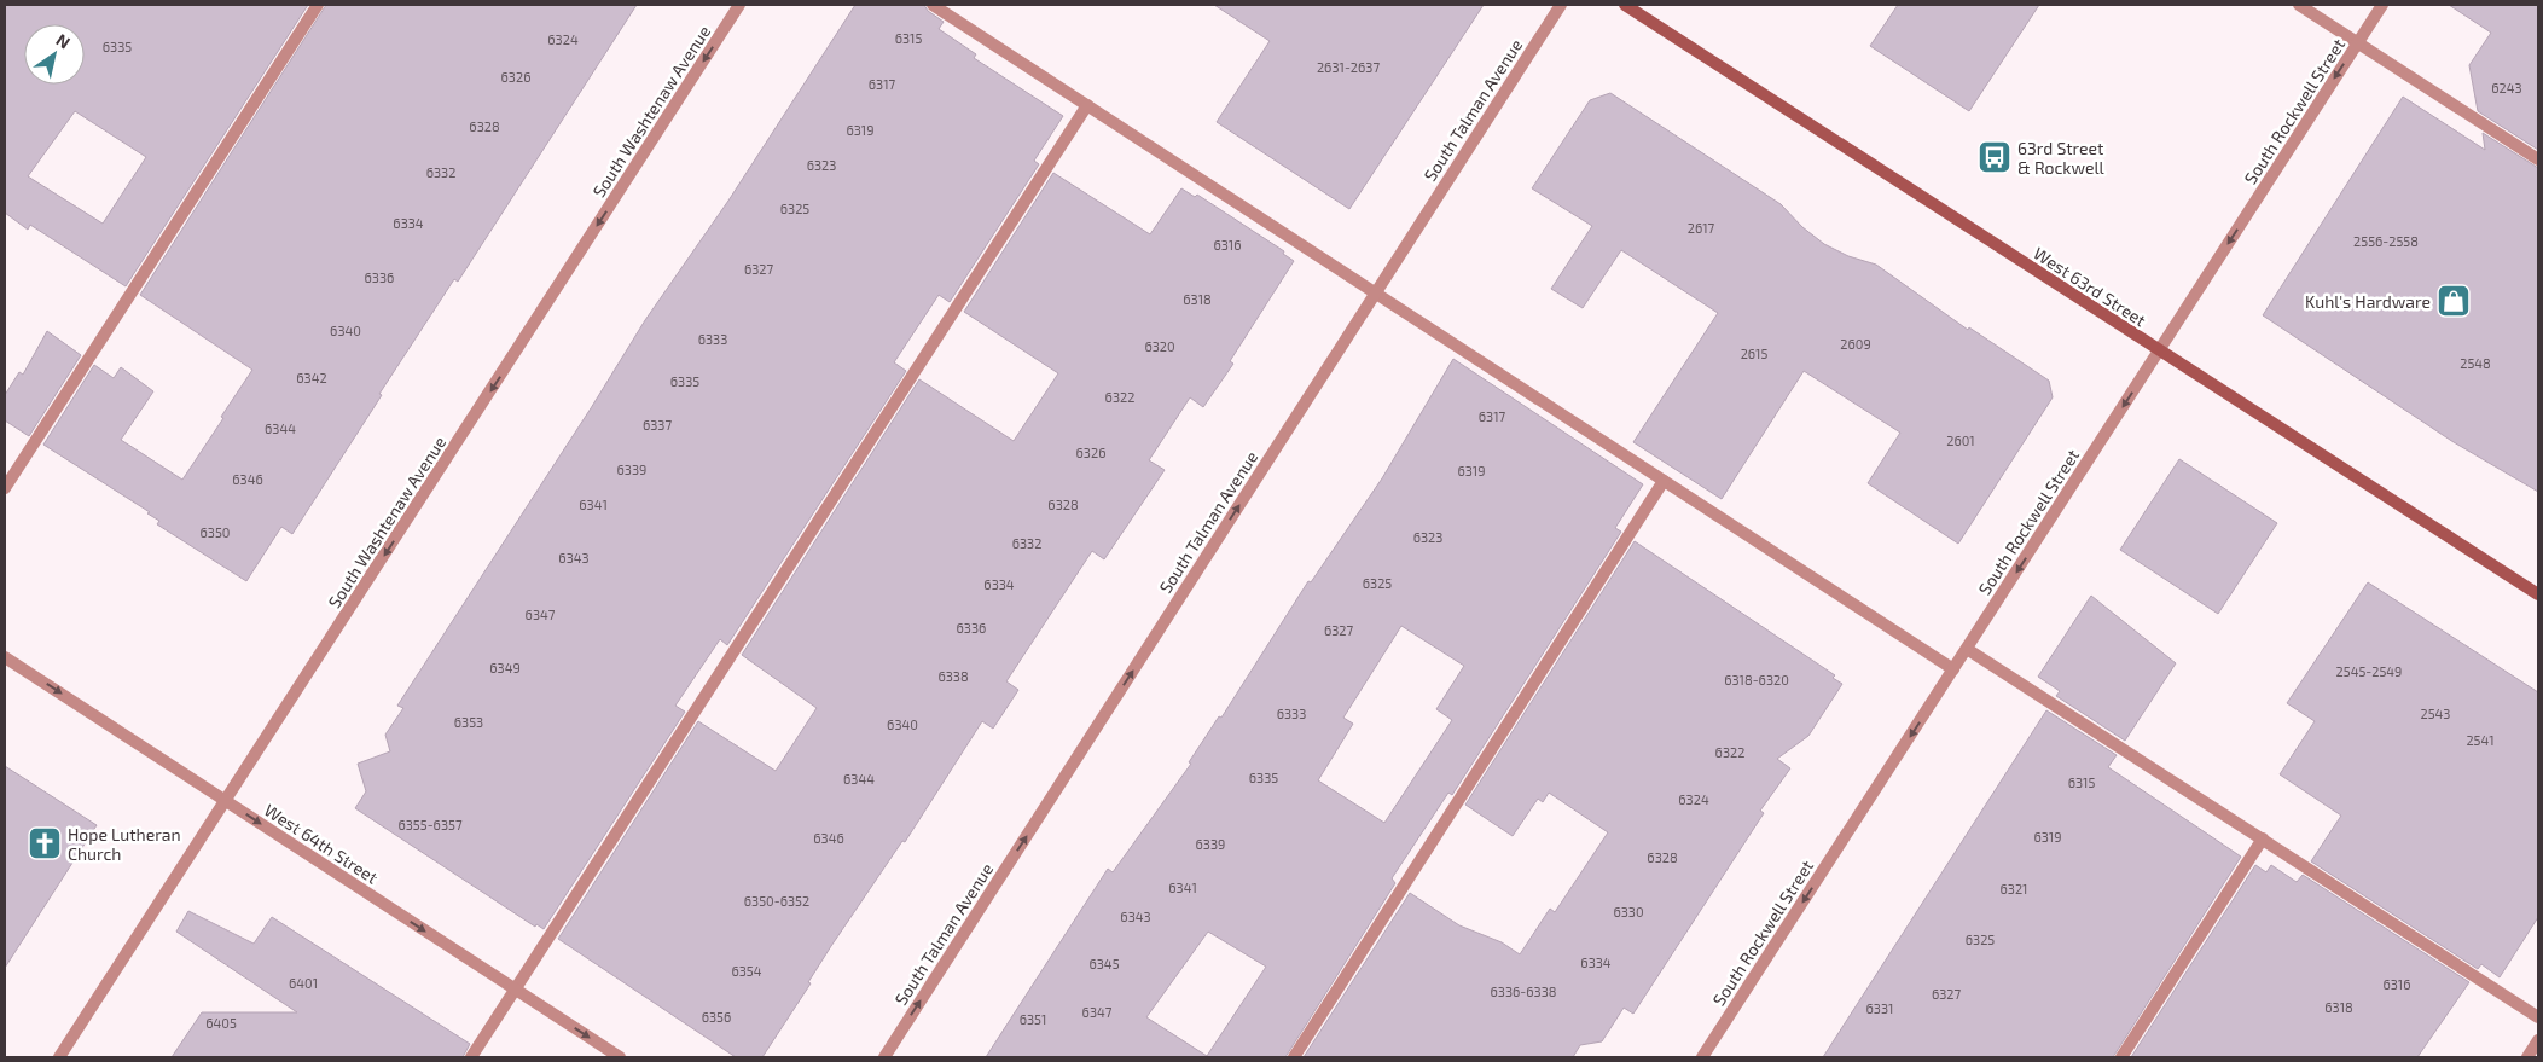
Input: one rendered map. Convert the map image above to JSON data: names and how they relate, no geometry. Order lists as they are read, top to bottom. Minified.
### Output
{"streets":{"main road":["West 63rd Street"],"street":["South Talman Avenue","South Washtenaw Avenue","South Rockwell Street","West 64th Street"]},"crossings":[["South Washtenaw Avenue","West 64th Street"],["South Rockwell Street","West 63rd Street"]],"one_way":["South Talman Avenue","South Washtenaw Avenue","South Rockwell Street","West 64th Street"],"places":{"bus stop":["63rd Street & Rockwell"],"shop":["Kuhl's Hardware"],"church":["Hope Lutheran Church"]},"house_numbers":["6315","6324","6335","2631-2637","6326","6317","6243","6328","6319","6323","6332","6325","6334","2617","2556-2558","6316","6327","6336","6318","6340","6333","2609","6320","2615","2548","6342","6335","6322","6317","6337","6344","2601","6326","6339","6319","6346","6341","6328","6350","6323","6332","6343","6325","6334","6347","6336","6327","6349","2545-2549","6338","6318-6320","6333","2543","6353","6340","2541","6322","6335","6344","6315","6324","6355-6357","6319","6346","6339","6328","6341","6321","6350-6352","6330","6343","6325","6334","6345","6354","6401","6316","6336-6338","6327","6318","6331","6347","6356","6351","6405"],"north":"top right"}
